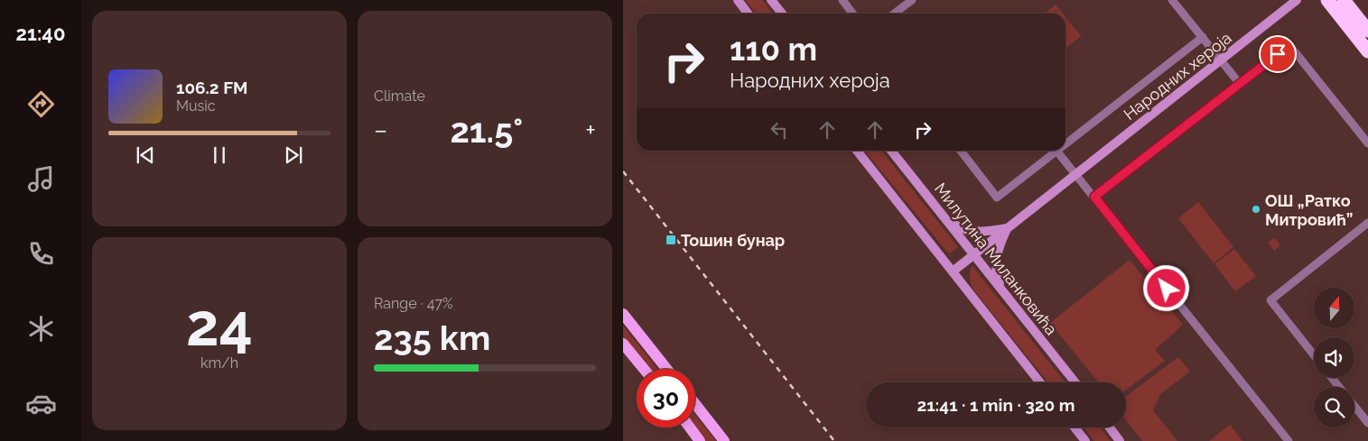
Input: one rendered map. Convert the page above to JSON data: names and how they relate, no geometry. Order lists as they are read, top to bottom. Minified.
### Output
{"streets":{"street":["Народних хероја","Милутина Миланковића"]},"crossings":[["Народних хероја","Милутина Миланковића"]],"places":{"other":["ОШ „Ратко Митровић”"],"transit":["Тошин бунар"]},"north":"top","page":{"tabs":"21:40","tile":["Climate",["24","km/h"],["Range · 47%","235 km"]],"turn":["110 m","Народних хероја"],"song":["106.2 FM","Music"],"heat":["−","21.5°","+"],"limit":"30","trip":"21:41 · 1 min · 320 m"}}
